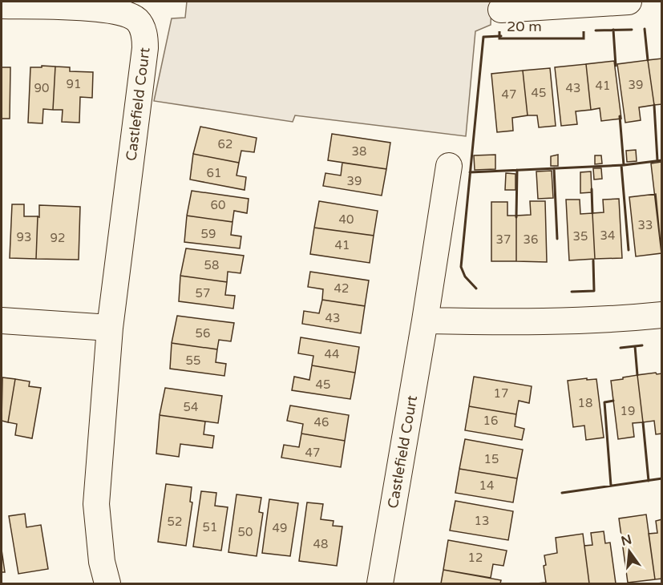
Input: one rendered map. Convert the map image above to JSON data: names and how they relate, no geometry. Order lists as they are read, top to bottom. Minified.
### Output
{"streets":{"street":["Castlefield Court"]},"house_numbers":["91","39","41","90","43","45","47","62","38","61","39","60","40","33","59","34","35","93","92","37","36","41","58","42","57","43","56","44","55","45","17","18","54","19","16","46","47","15","14","13","52","51","49","50","48","12"],"scale_bar":"20 m","north":"top"}
